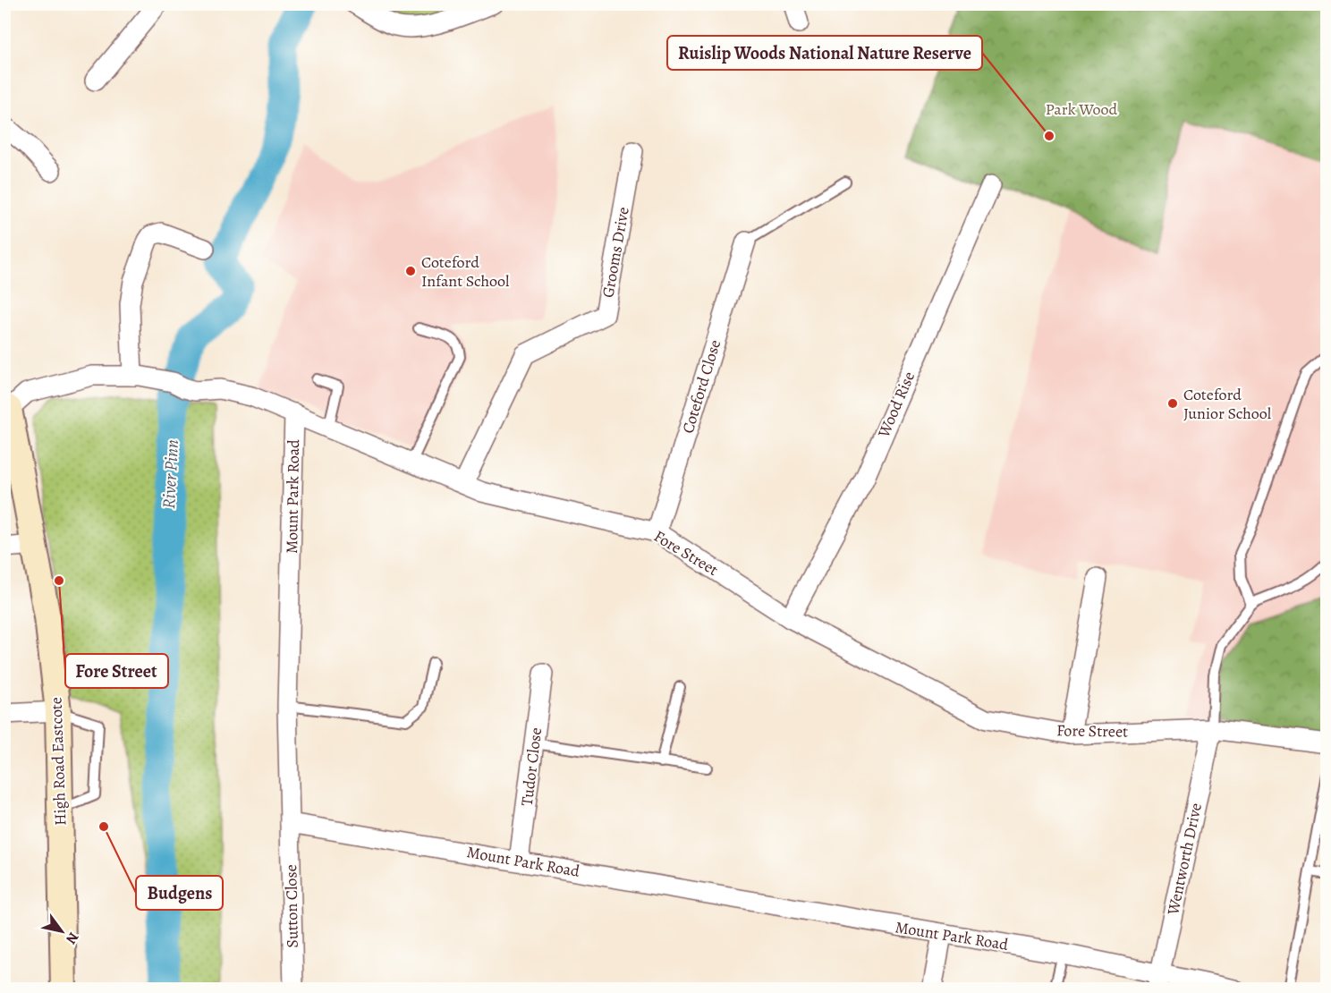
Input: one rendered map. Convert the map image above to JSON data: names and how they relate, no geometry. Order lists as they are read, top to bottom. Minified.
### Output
{"streets":{"main road":["High Road Eastcote"],"street":["Grooms Drive","Coteford Close","Wood Rise","Mount Park Road","Fore Street","Tudor Close","Wentworth Drive","Sutton Close"]},"crossings":[["Grooms Drive","Fore Street"],["Coteford Close","Fore Street"],["Wood Rise","Fore Street"],["Mount Park Road","Fore Street"],["Mount Park Road","Tudor Close"],["Mount Park Road","Wentworth Drive"],["Mount Park Road","Sutton Close"],["Fore Street","High Road Eastcote"],["Fore Street","Wentworth Drive"]],"water":["River Pinn"],"parks":["Park Wood"],"places":["Ruislip Woods National Nature Reserve","Coteford Infant School","Coteford Junior School","Fore Street","Budgens"],"north":"bottom right"}
